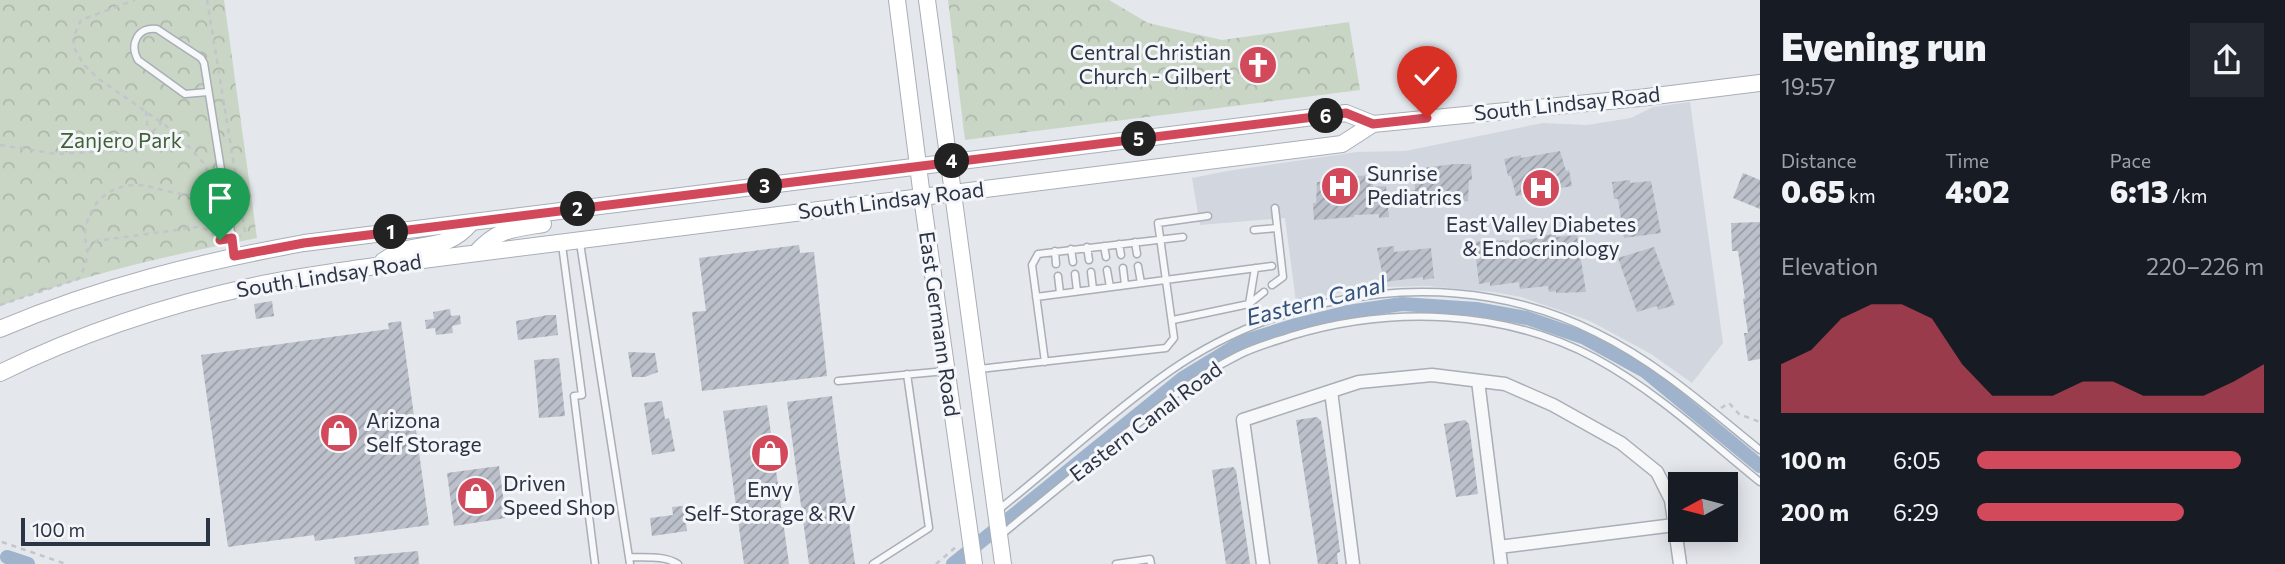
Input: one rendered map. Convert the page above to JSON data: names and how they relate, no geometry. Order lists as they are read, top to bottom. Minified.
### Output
{"streets":{"main road":["South Lindsay Road","East Germann Road"],"lane":["Eastern Canal Road"]},"crossings":[["South Lindsay Road","East Germann Road"],["East Germann Road","Eastern Canal Road"]],"water":["Eastern Canal"],"parks":["Zanjero Park"],"places":{"church":["Central Christian Church - Gilbert"],"hospital":["Sunrise Pediatrics","East Valley Diabetes & Endocrinology"],"shop":["Arizona Self Storage","Envy Self-Storage & RV","Driven Speed Shop"]},"scale_bar":"100 m","north":"left","page":{"heading":["Evening run","19:57"],"pins":["6","5","4","3","2","1"],"stats":[["Distance","0.65 km"],["Time","4:02"],["Pace","6:13 /km"]],"chart":["Elevation","220–226 m"],"list":[{"name":"100 m","note":"6:05"},{"name":"200 m","note":"6:29"}],"scale":"100 m"}}
